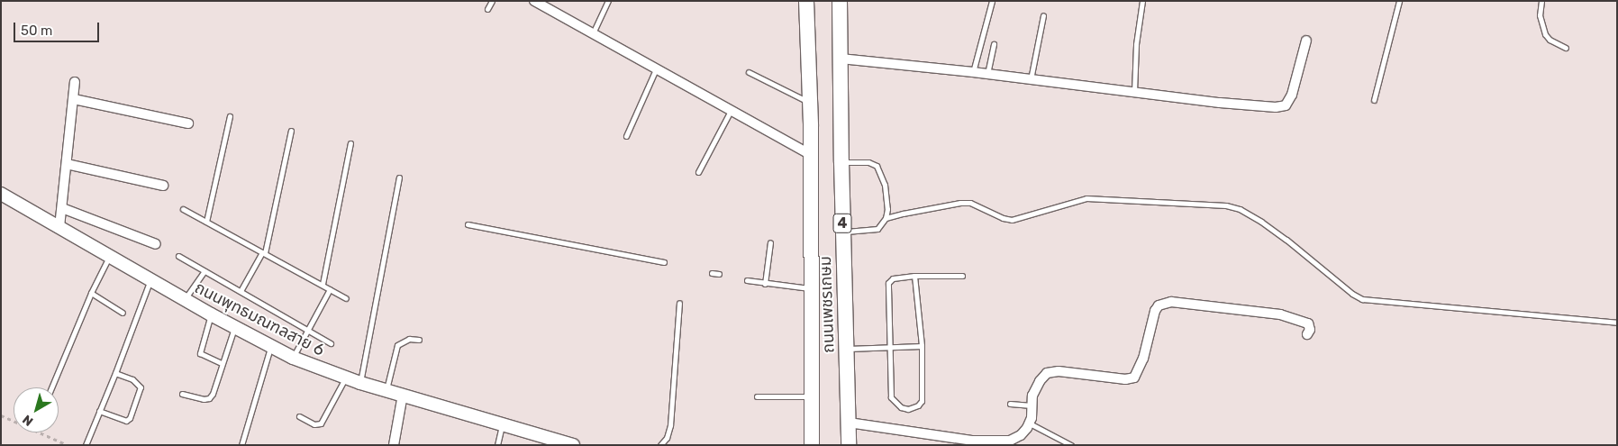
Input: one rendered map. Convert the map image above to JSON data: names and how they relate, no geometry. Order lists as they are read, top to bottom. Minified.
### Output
{"streets":{"main road":["4","ถนนเพชรเกษม","ถนนพุทธมณฑลสาย 6"]},"scale_bar":"50 m","north":"bottom left"}
